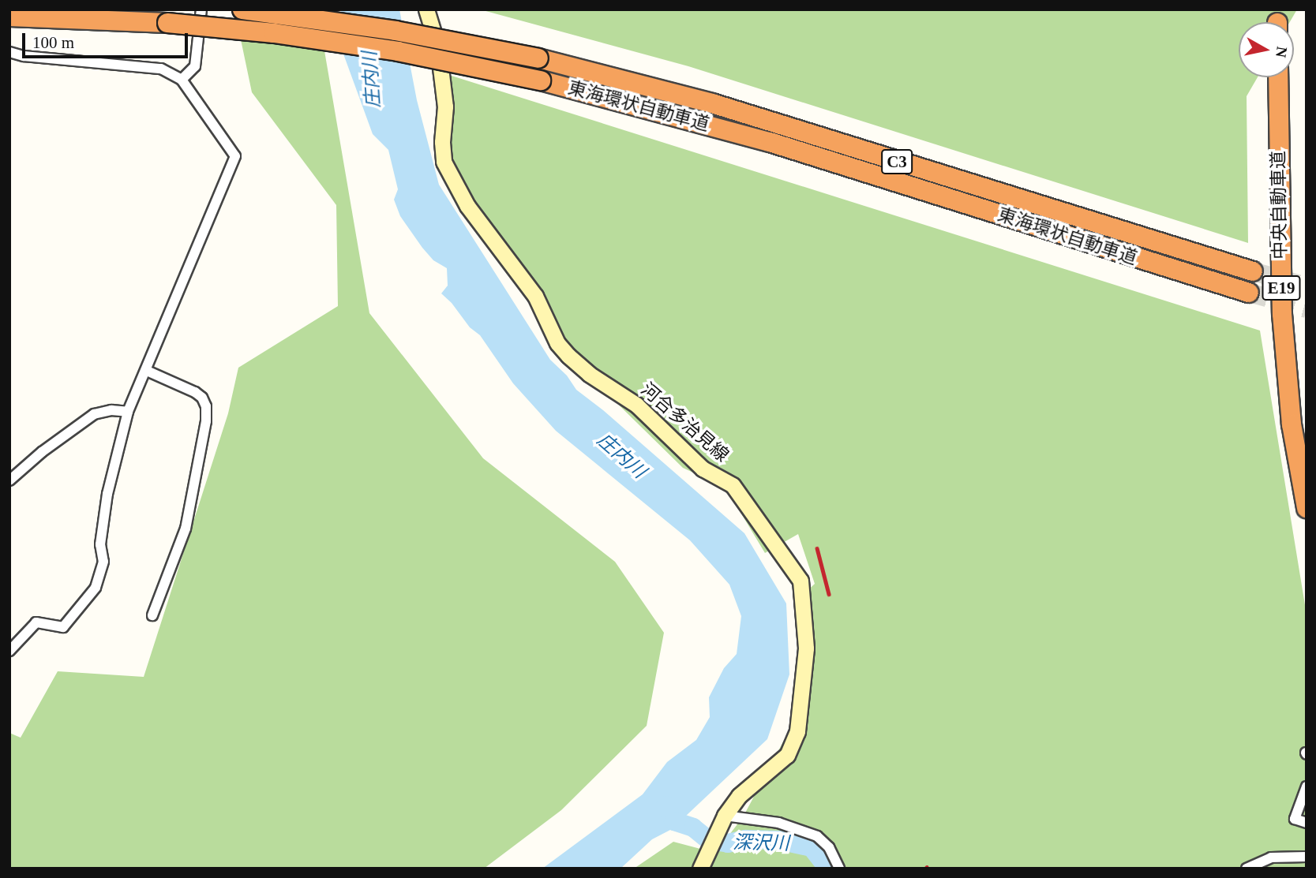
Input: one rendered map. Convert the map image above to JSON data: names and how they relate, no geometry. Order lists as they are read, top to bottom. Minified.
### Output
{"streets":{"highway":["東海環状自動車道","C3","中央自動車道","E19"],"main road":["河合多治見線"]},"water":["庄内川","深沢川"],"scale_bar":"100 m","north":"right"}
